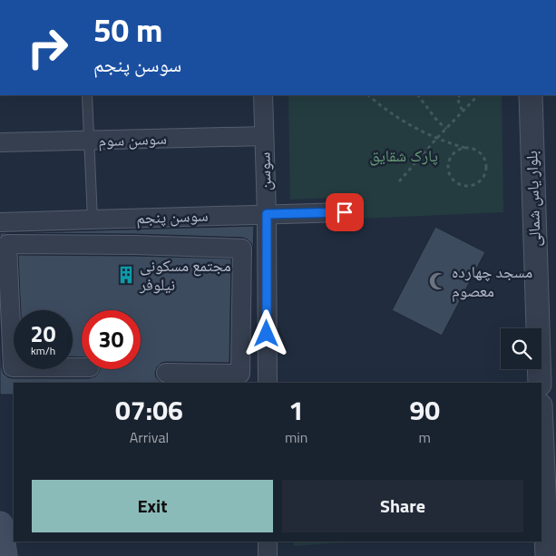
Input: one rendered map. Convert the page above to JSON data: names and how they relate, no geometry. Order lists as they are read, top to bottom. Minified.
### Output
{"streets":{"street":["سوسن سوم","سوسن","بلوار یاس شمالی","سوسن پنجم"]},"crossings":[["سوسن سوم","سوسن"],["سوسن","سوسن پنجم"]],"parks":["پارک شقایق"],"places":{"building":["مجتمع مسکونی نیلوفر"],"mosque":["مسجد چهارده معصوم"]},"page":{"turn":["50 m","سوسن پنجم"],"speed":"20 km/h","limit":"30","eta":["07:06","Arrival","1","min","90","m"],"buttons":["Exit","Share"]}}
